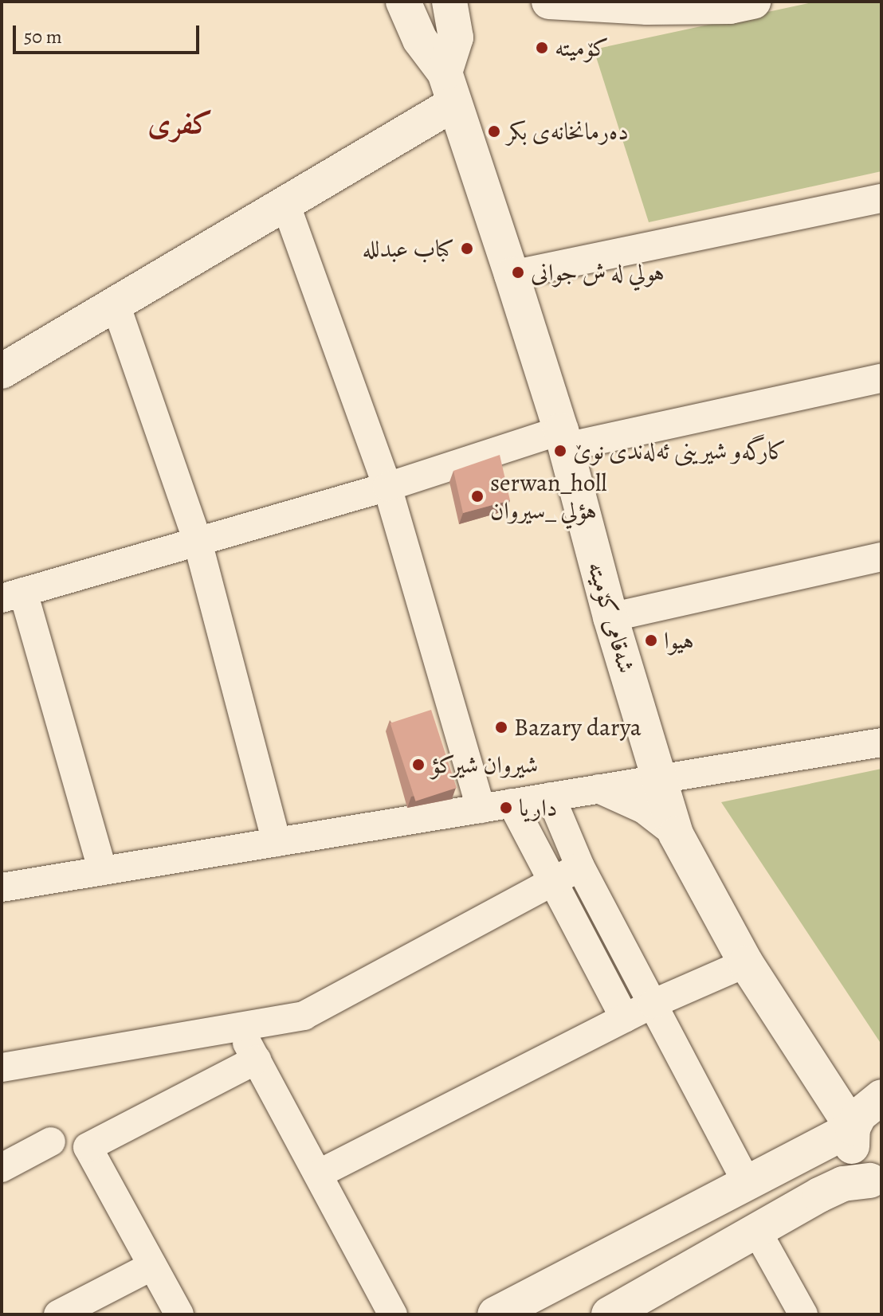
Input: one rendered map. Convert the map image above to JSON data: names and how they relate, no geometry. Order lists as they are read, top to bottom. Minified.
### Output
{"streets":{"main road":["شەقامی کۆمیتە"]},"districts":["کفری"],"places":["کۆمیتە","دەرمانخانەی بکر","كباب عبدلله","هولي له ش جوانى","کارگەو شیرینی ئەلەندی نوێ","serwan_holl هؤلي _سيروان","هیوا","Bazary darya","شيروان شيركؤ","داريا"],"scale_bar":"50 m"}
